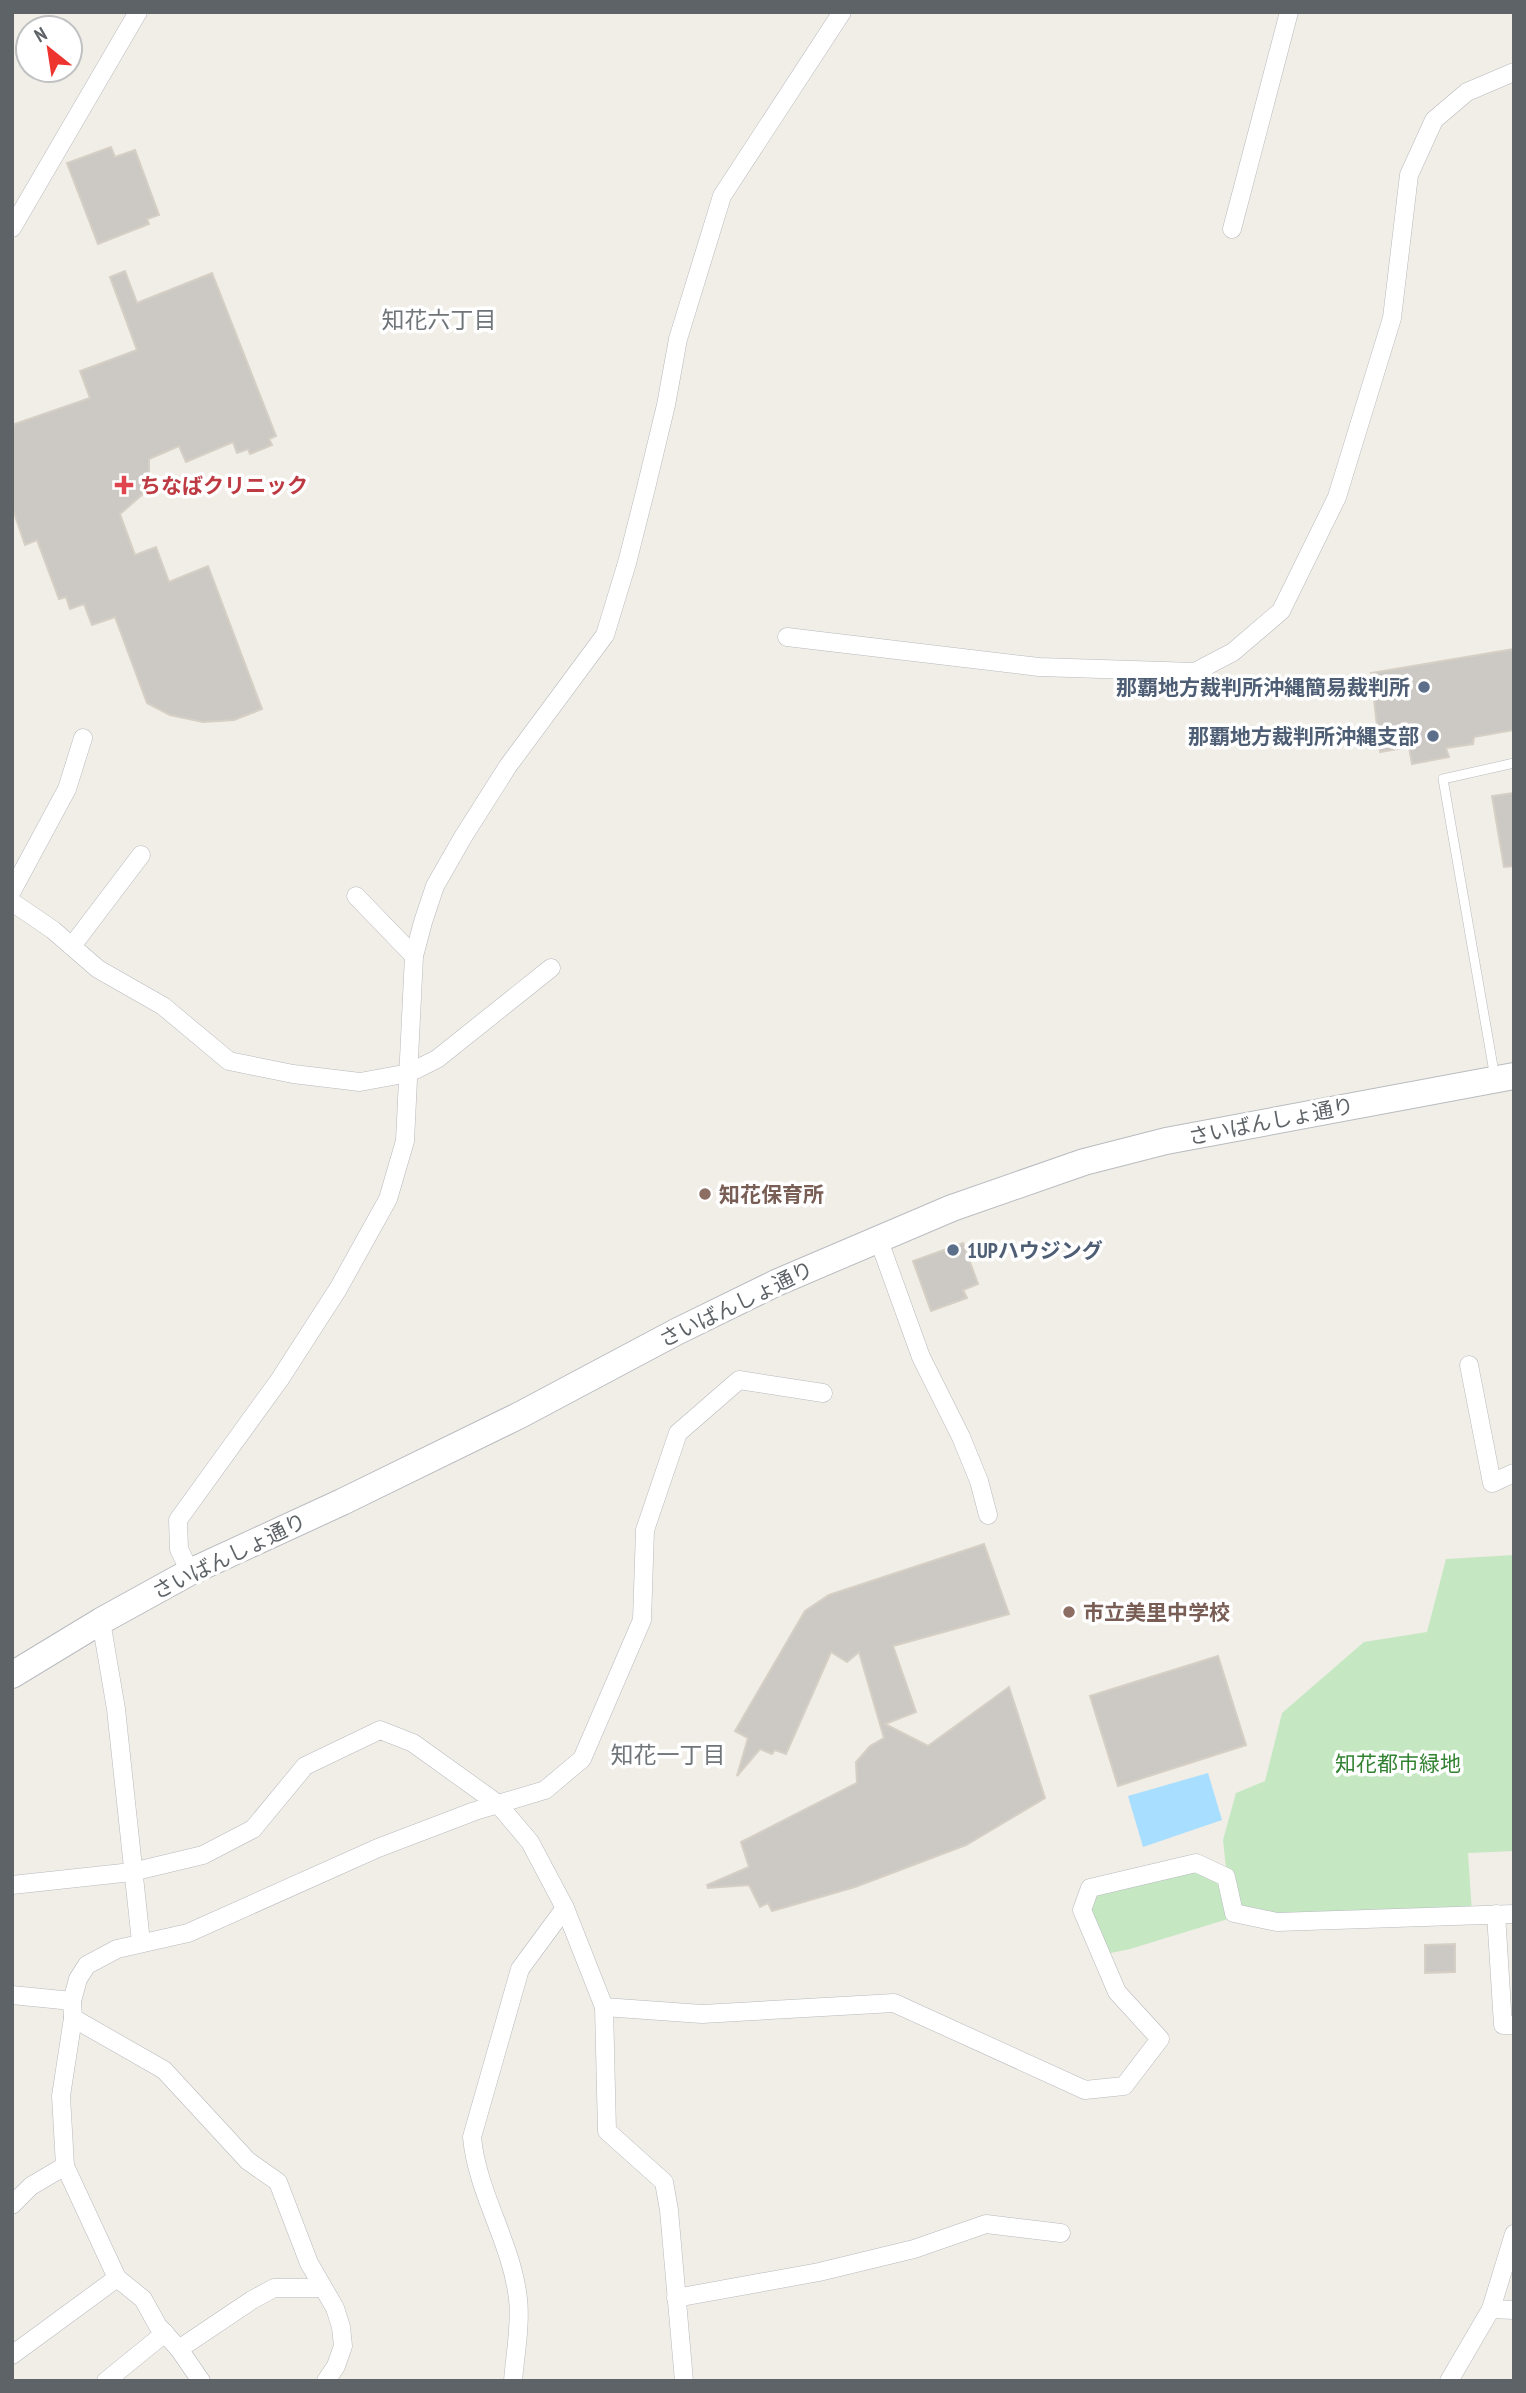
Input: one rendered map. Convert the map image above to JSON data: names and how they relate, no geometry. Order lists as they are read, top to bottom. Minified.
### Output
{"streets":{"main road":["さいばんしょ通り"]},"districts":["知花六丁目","知花一丁目"],"parks":["知花都市緑地"],"places":{"health":["ちなばクリニック"],"other":["那覇地方裁判所沖縄簡易裁判所","那覇地方裁判所沖縄支部","知花保育所","1UPハウジング","市立美里中学校"]},"north":"top left"}
